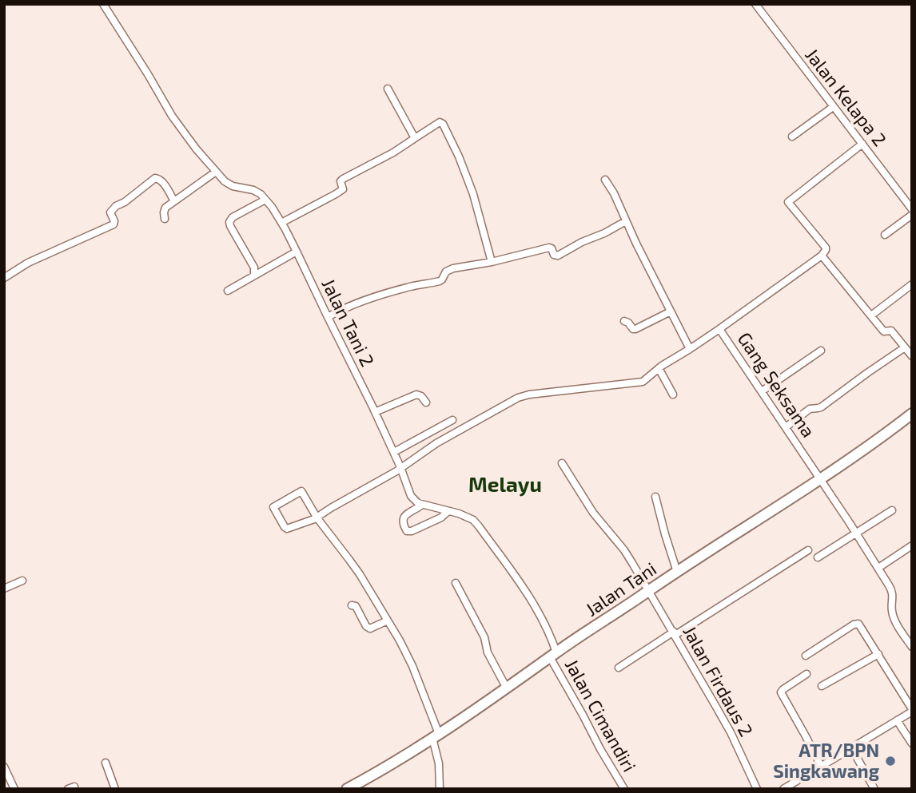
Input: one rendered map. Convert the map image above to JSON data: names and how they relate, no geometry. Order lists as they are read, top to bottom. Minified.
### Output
{"streets":{"highway":["Jalan Tani"],"street":["Jalan Kelapa 2","Jalan Tani 2","Gang Seksama","Jalan Firdaus 2","Jalan Cimandiri"]},"crossings":[["Gang Seksama","Jalan Tani"],["Jalan Tani","Jalan Firdaus 2"],["Jalan Tani","Jalan Cimandiri"]],"districts":["Melayu"],"places":["ATR/BPN Singkawang"]}
